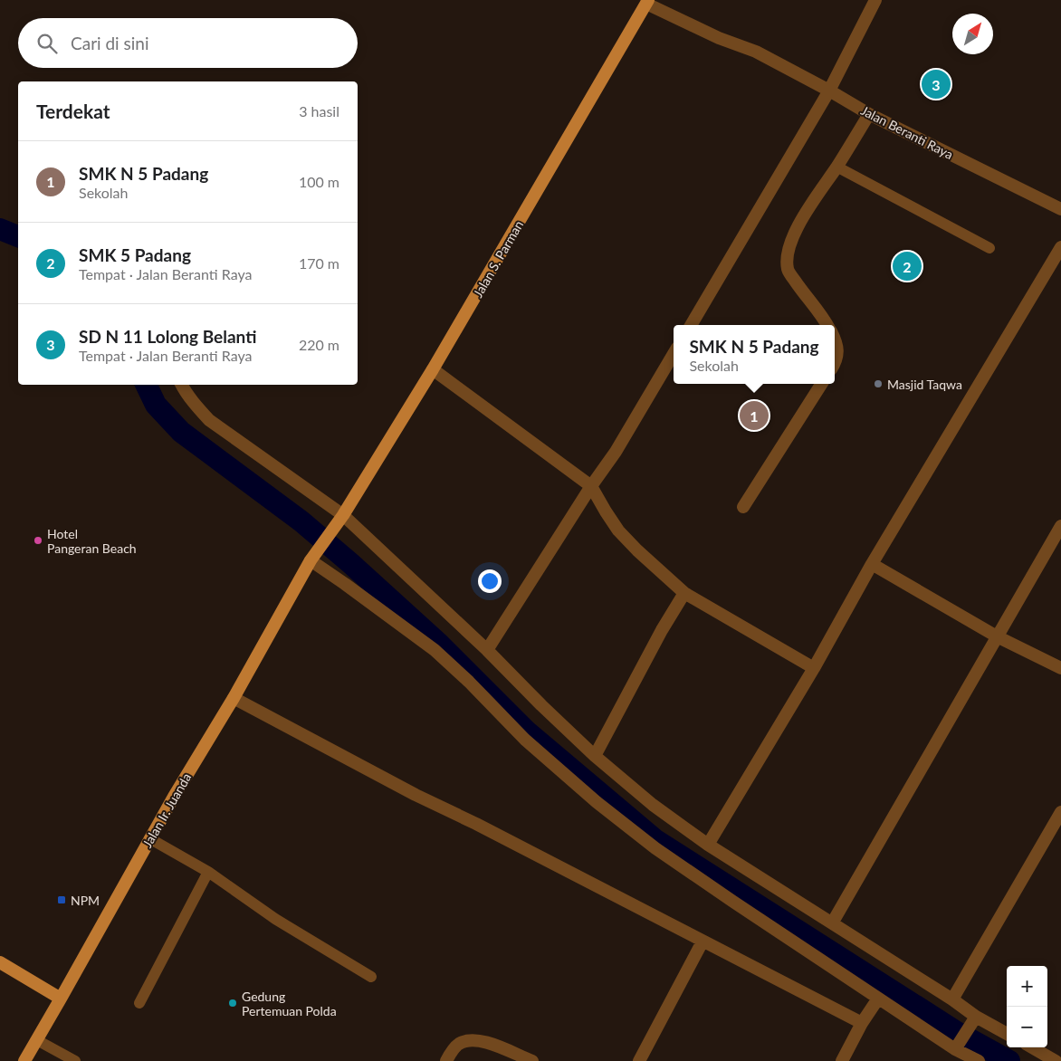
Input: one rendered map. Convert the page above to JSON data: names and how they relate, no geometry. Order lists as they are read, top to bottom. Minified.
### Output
{"streets":{"main road":["Jalan S. Parman","Jalan Ir. Juanda"],"street":["Jalan Beranti Raya"]},"crossings":[["Jalan Beranti Raya","Jalan S. Parman"],["Jalan S. Parman","Jalan Ir. Juanda"]],"places":{"other":["Masjid Taqwa","Hotel Pangeran Beach","Gedung Pertemuan Polda"],"transit":["NPM"]},"north":"top right","page":{"search":"Cari di sini","pins":["3","2","1"],"heading":["Terdekat","3 hasil"],"list":[{"mark":"1","name":"SMK N 5 Padang","note":"Sekolah","value":"100 m"},{"mark":"2","name":"SMK 5 Padang","note":"Tempat · Jalan Beranti Raya","value":"170 m"},{"mark":"3","name":"SD N 11 Lolong Belanti","note":"Tempat · Jalan Beranti Raya","value":"220 m"}],"popup":["SMK N 5 Padang","Sekolah"],"map_buttons":["+","−"]}}
